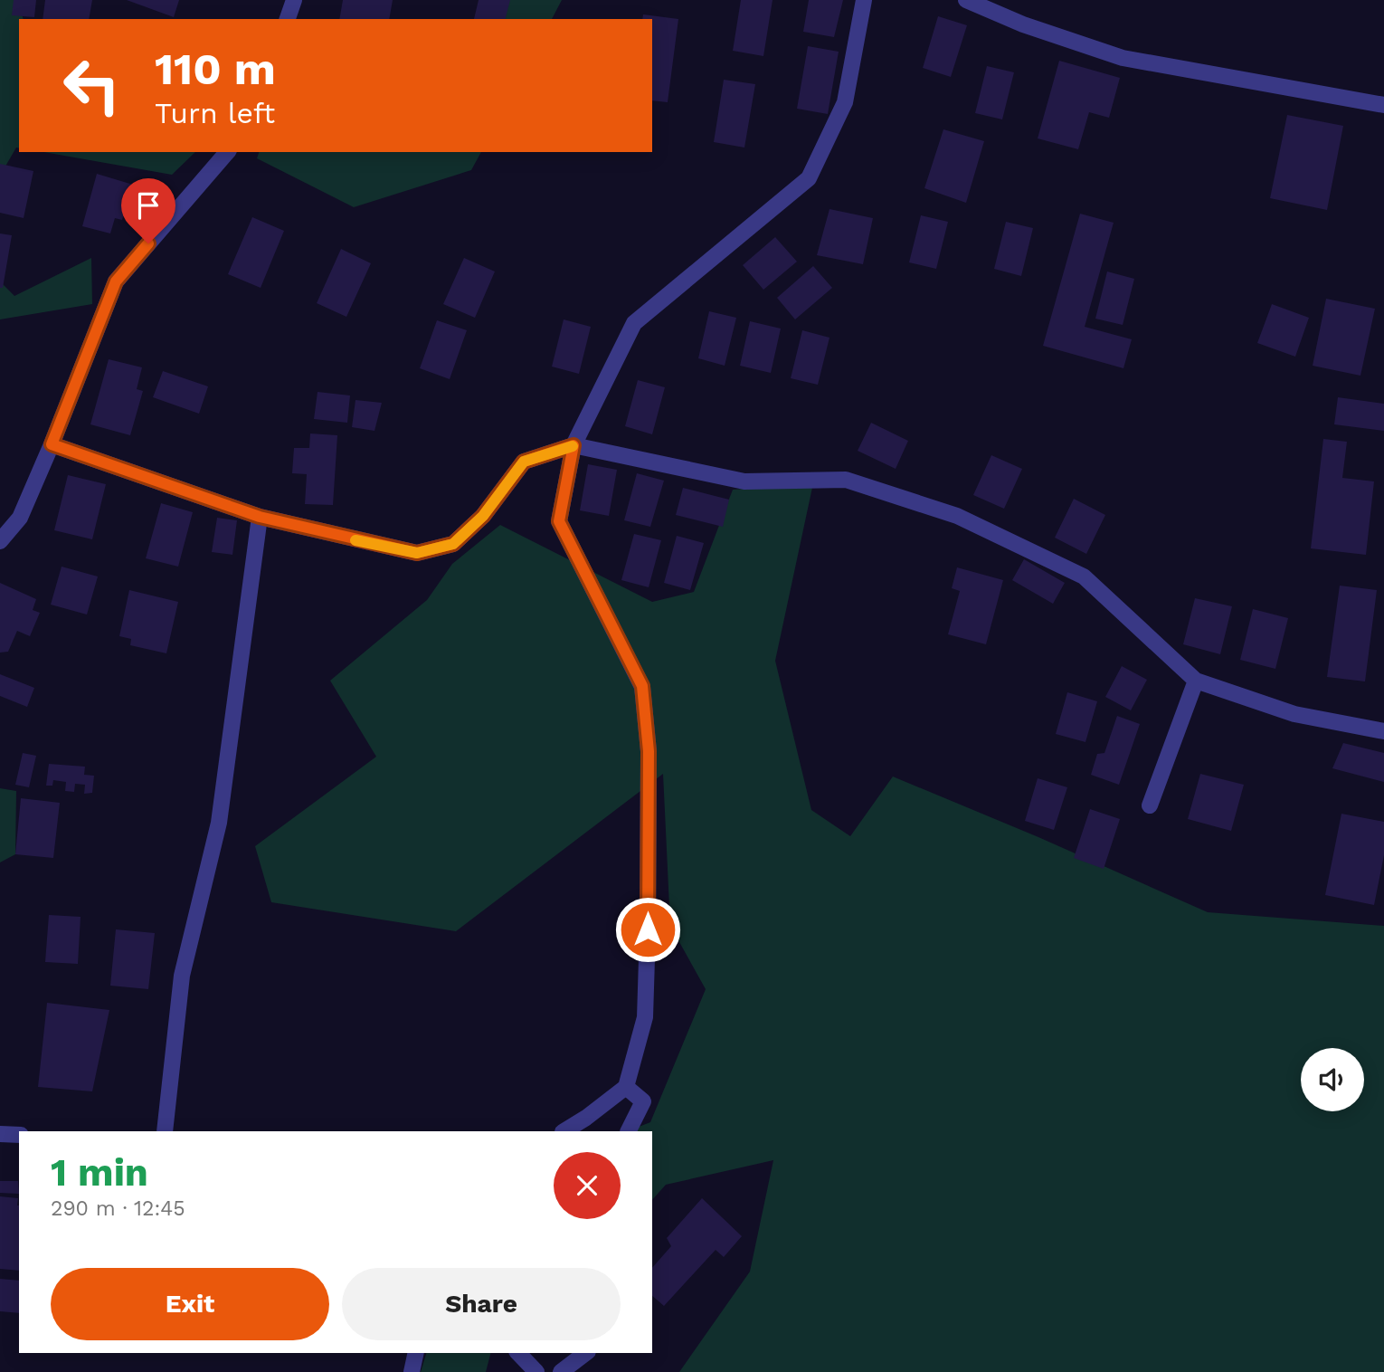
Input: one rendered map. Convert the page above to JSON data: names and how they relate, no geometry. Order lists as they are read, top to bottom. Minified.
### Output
{"page":{"turn":["110 m","Turn left"],"heading":["1 min","290 m · 12:45"],"buttons":["Exit","Share"]}}
